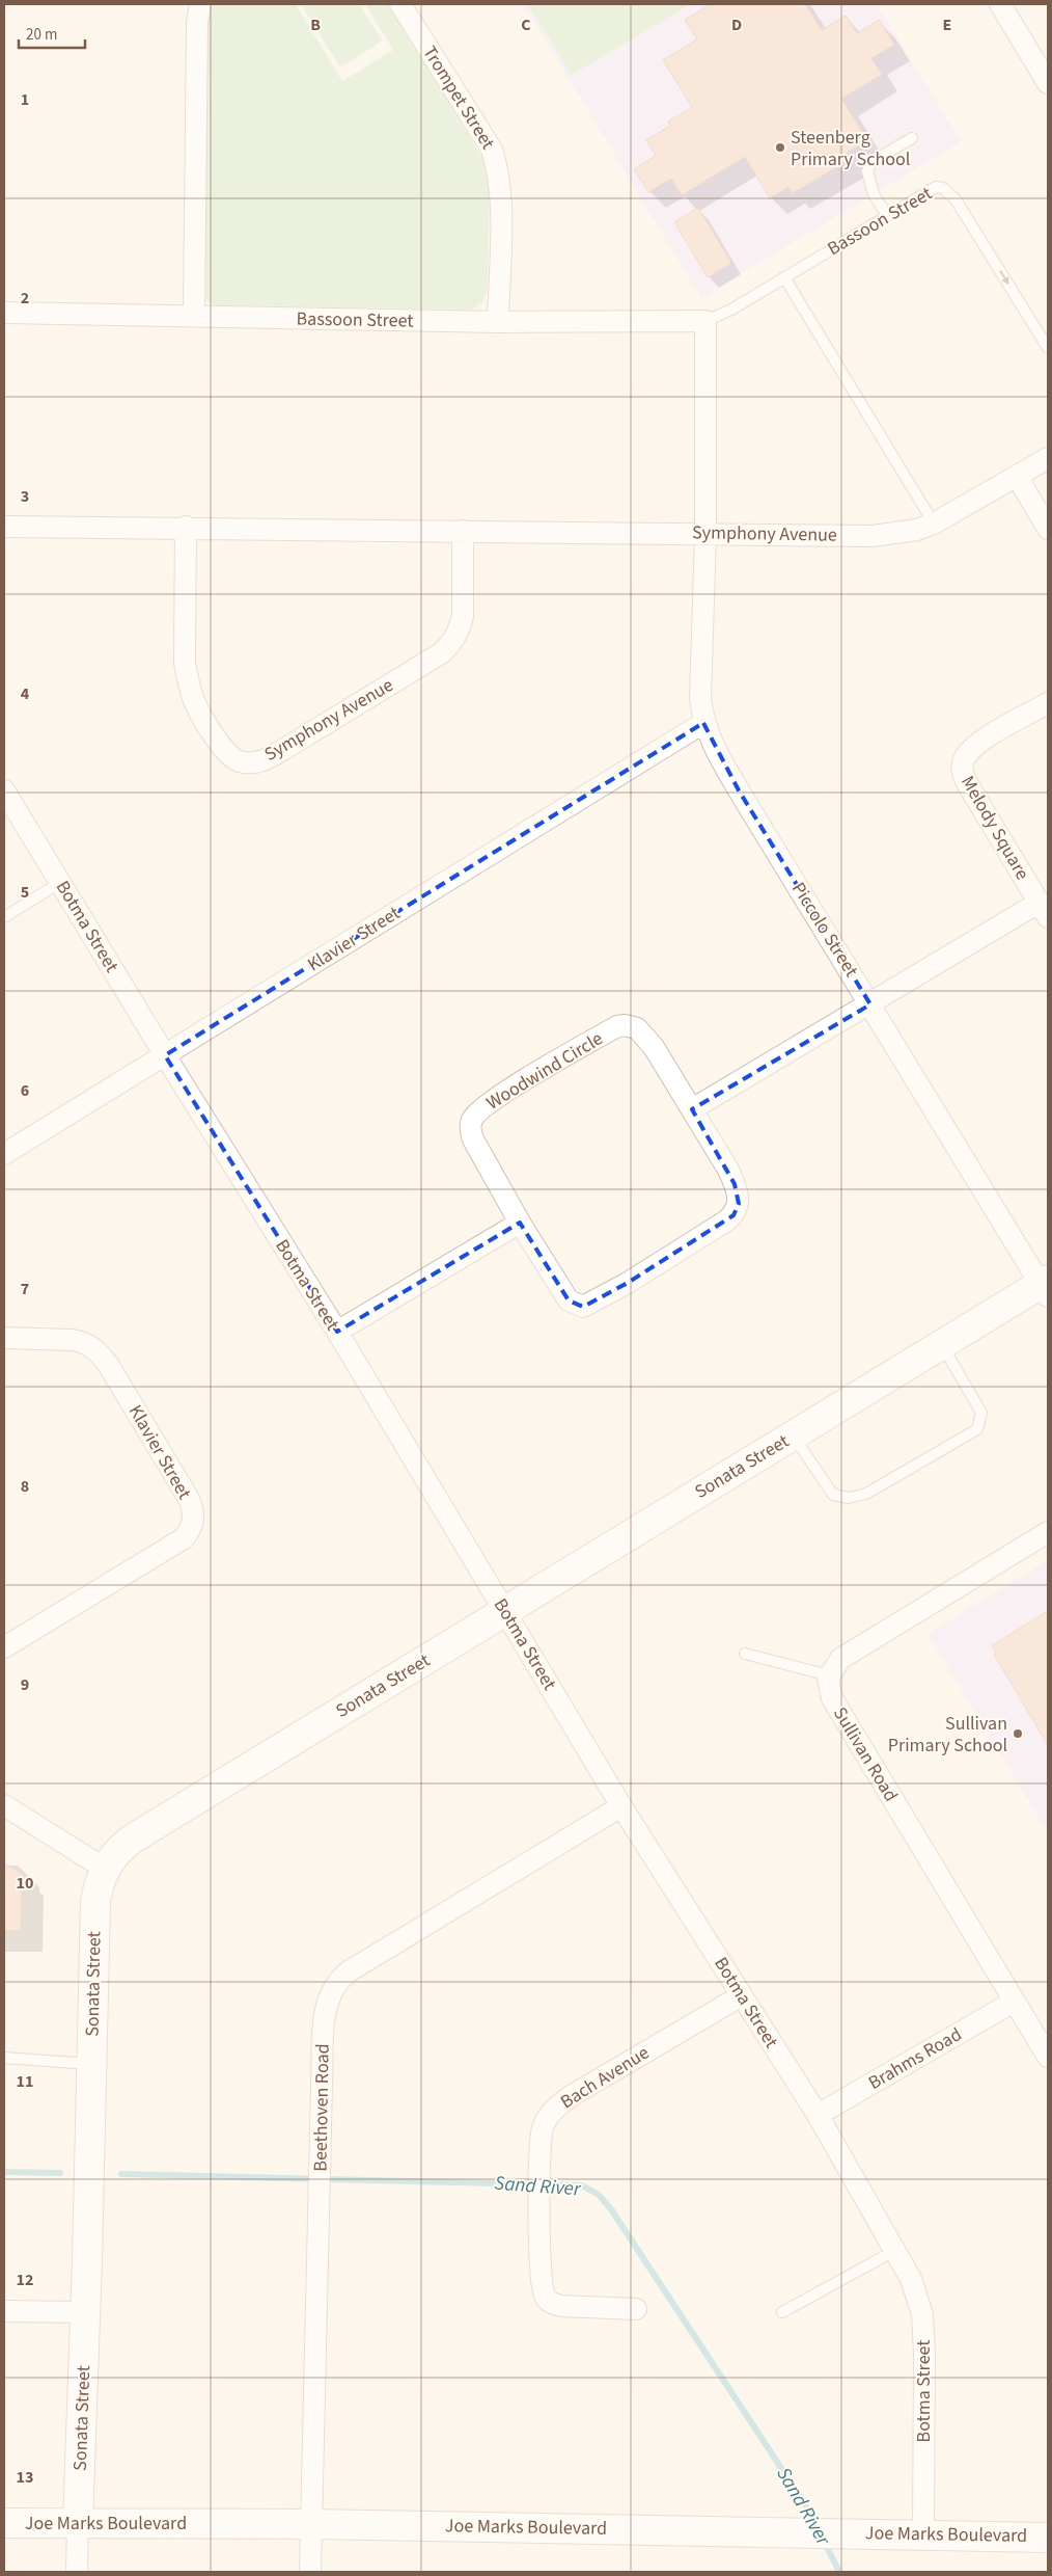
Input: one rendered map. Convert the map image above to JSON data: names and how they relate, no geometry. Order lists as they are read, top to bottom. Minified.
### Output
{"streets":{"street":["Trompet Street","Bassoon Street","Symphony Avenue","Melody Square","Botma Street","Piccolo Street","Klavier Street","Woodwind Circle","Sonata Street","Sullivan Road","Brahms Road","Bach Avenue","Beethoven Road","Joe Marks Boulevard"]},"crossings":[["Trompet Street","Bassoon Street"],["Symphony Avenue","Piccolo Street"],["Melody Square","Piccolo Street"],["Botma Street","Klavier Street"],["Botma Street","Sonata Street"],["Botma Street","Brahms Road"],["Botma Street","Bach Avenue"],["Botma Street","Beethoven Road"],["Botma Street","Joe Marks Boulevard"],["Piccolo Street","Klavier Street"],["Piccolo Street","Sonata Street"],["Sonata Street","Joe Marks Boulevard"],["Sullivan Road","Brahms Road"],["Beethoven Road","Joe Marks Boulevard"]],"water":["Sand River"],"places":["Steenberg Primary School","Sullivan Primary School"],"scale_bar":"20 m","grid":{"columns":["B","C","D","E"],"rows":["1","2","3","4","5","6","7","8","9","10","11","12","13"]}}
